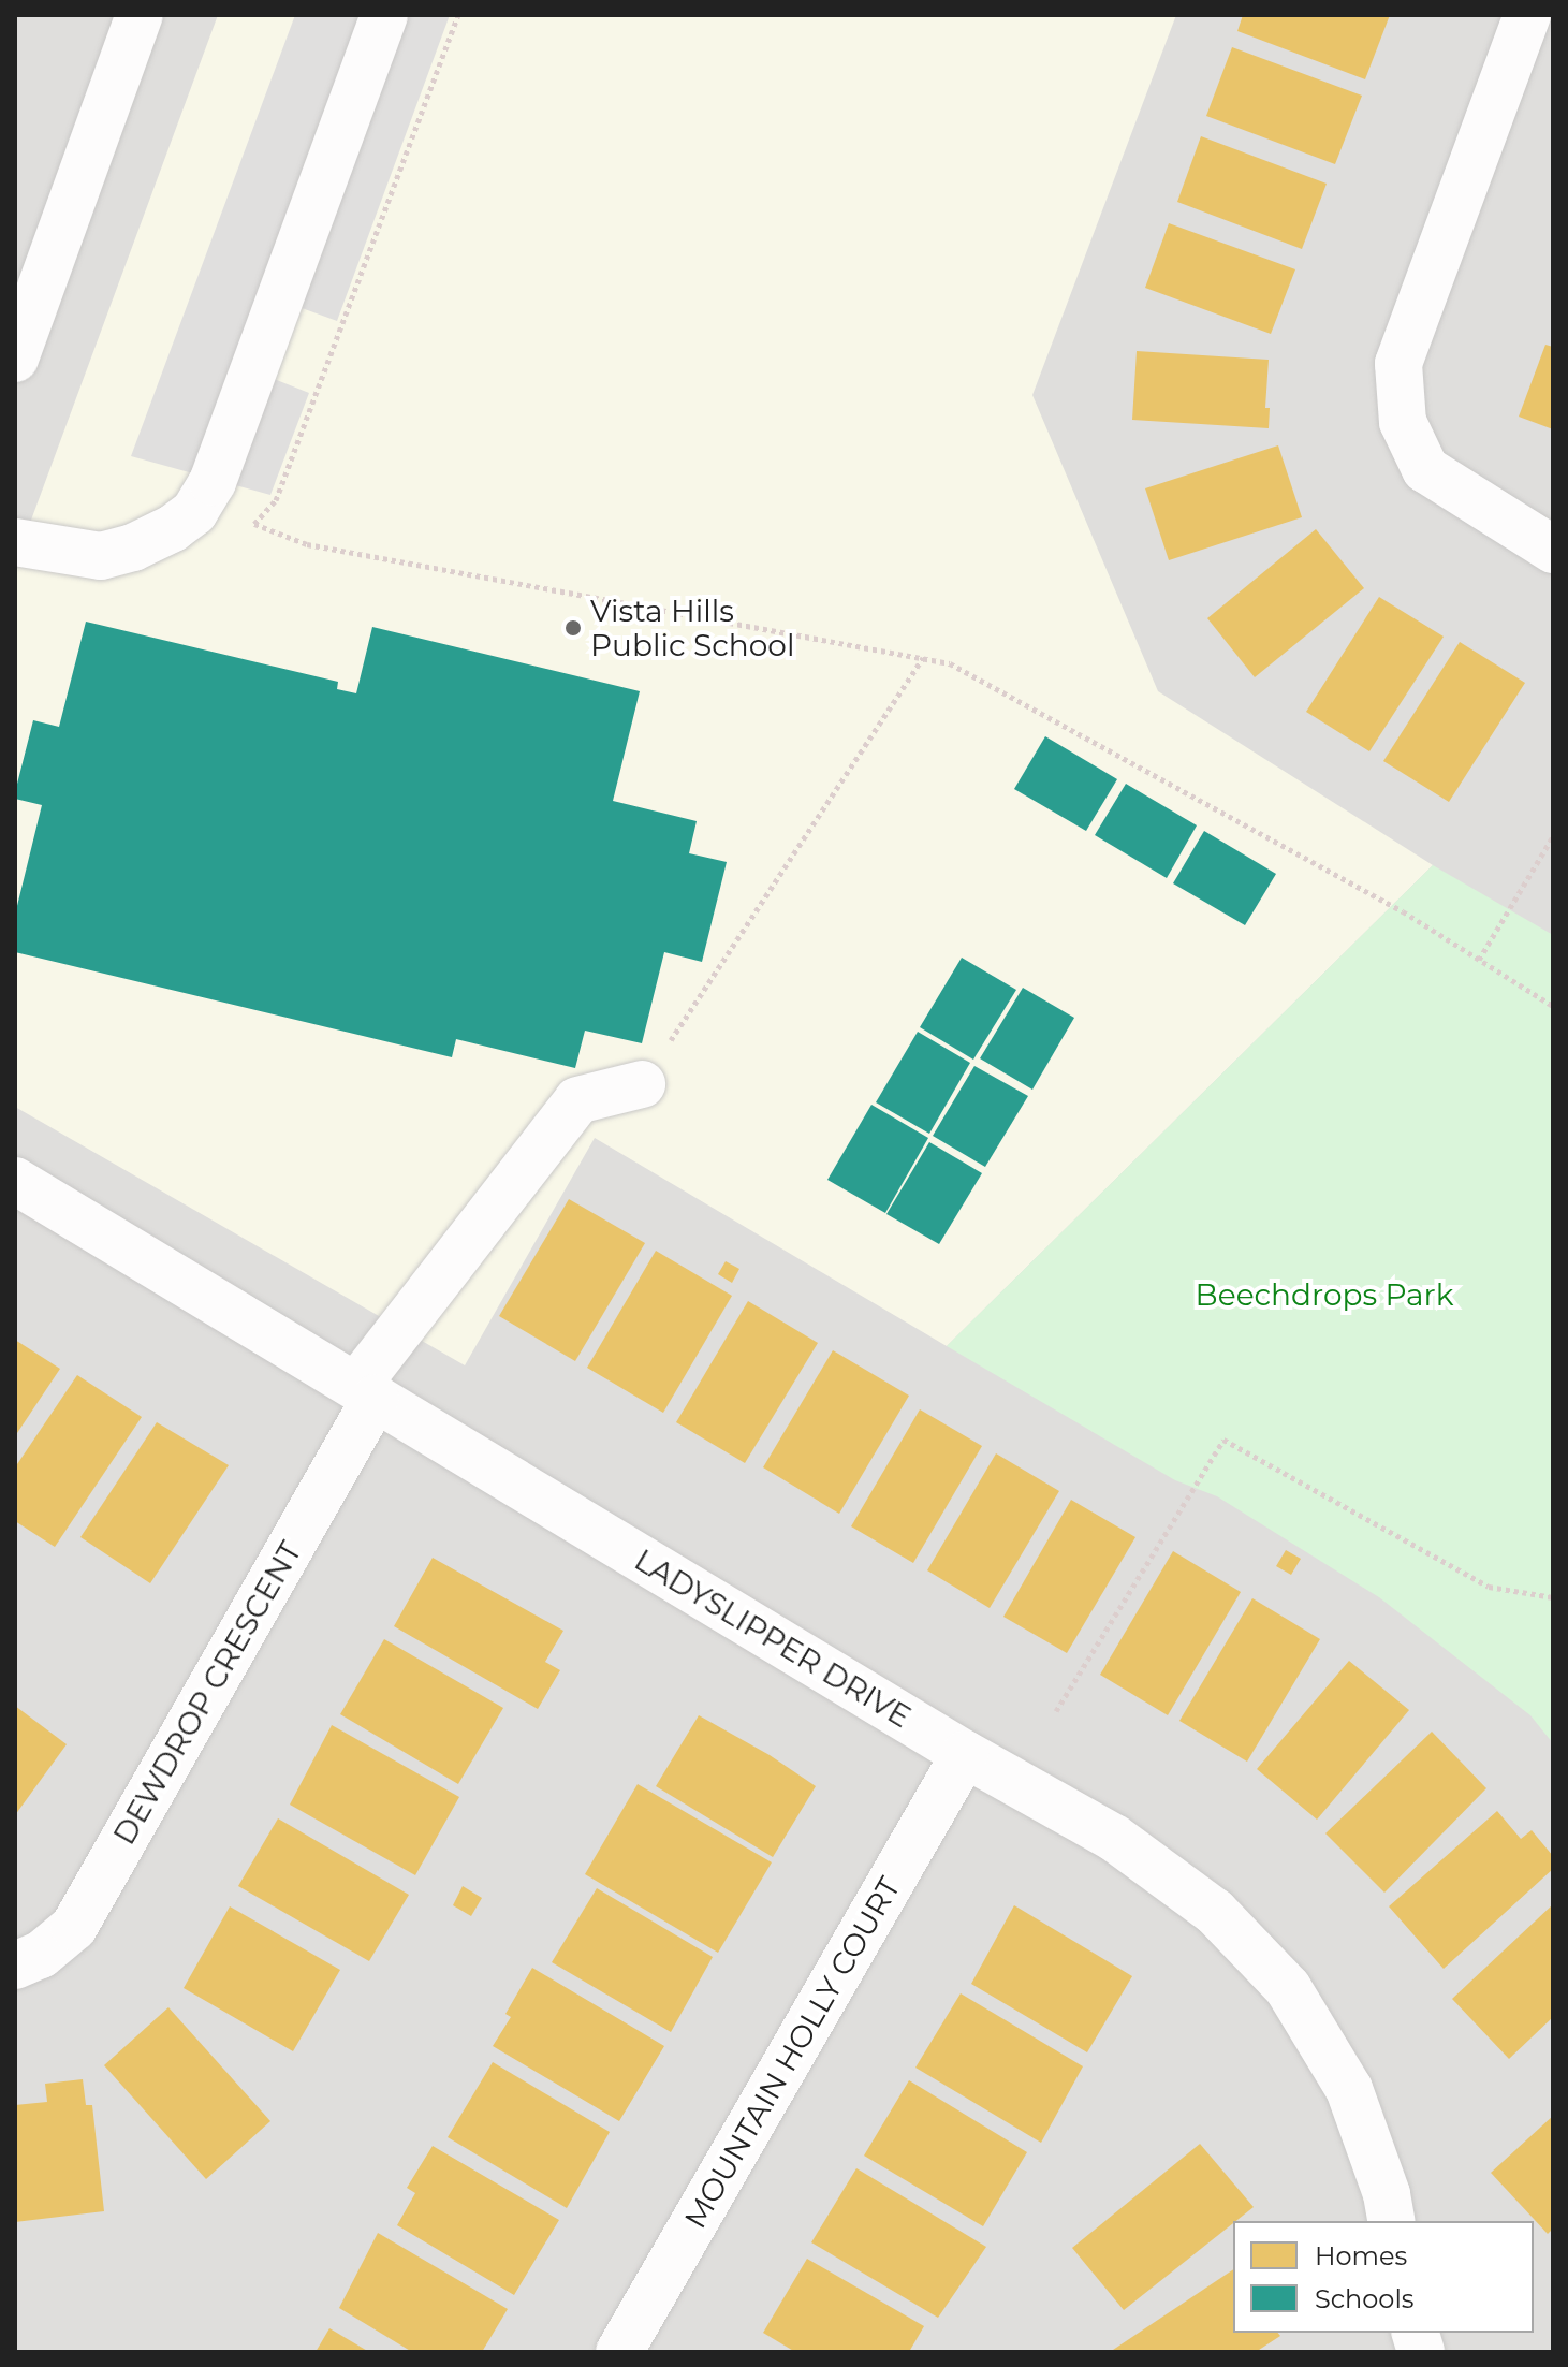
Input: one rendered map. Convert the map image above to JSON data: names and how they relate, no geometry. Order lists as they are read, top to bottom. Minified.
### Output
{"streets":{"street":["LADYSLIPPER DRIVE","DEWDROP CRESCENT","MOUNTAIN HOLLY COURT"]},"crossings":[["LADYSLIPPER DRIVE","DEWDROP CRESCENT"],["LADYSLIPPER DRIVE","MOUNTAIN HOLLY COURT"]],"parks":["Beechdrops Park"],"places":["Vista Hills Public School"],"legend":["Homes","Schools"]}
